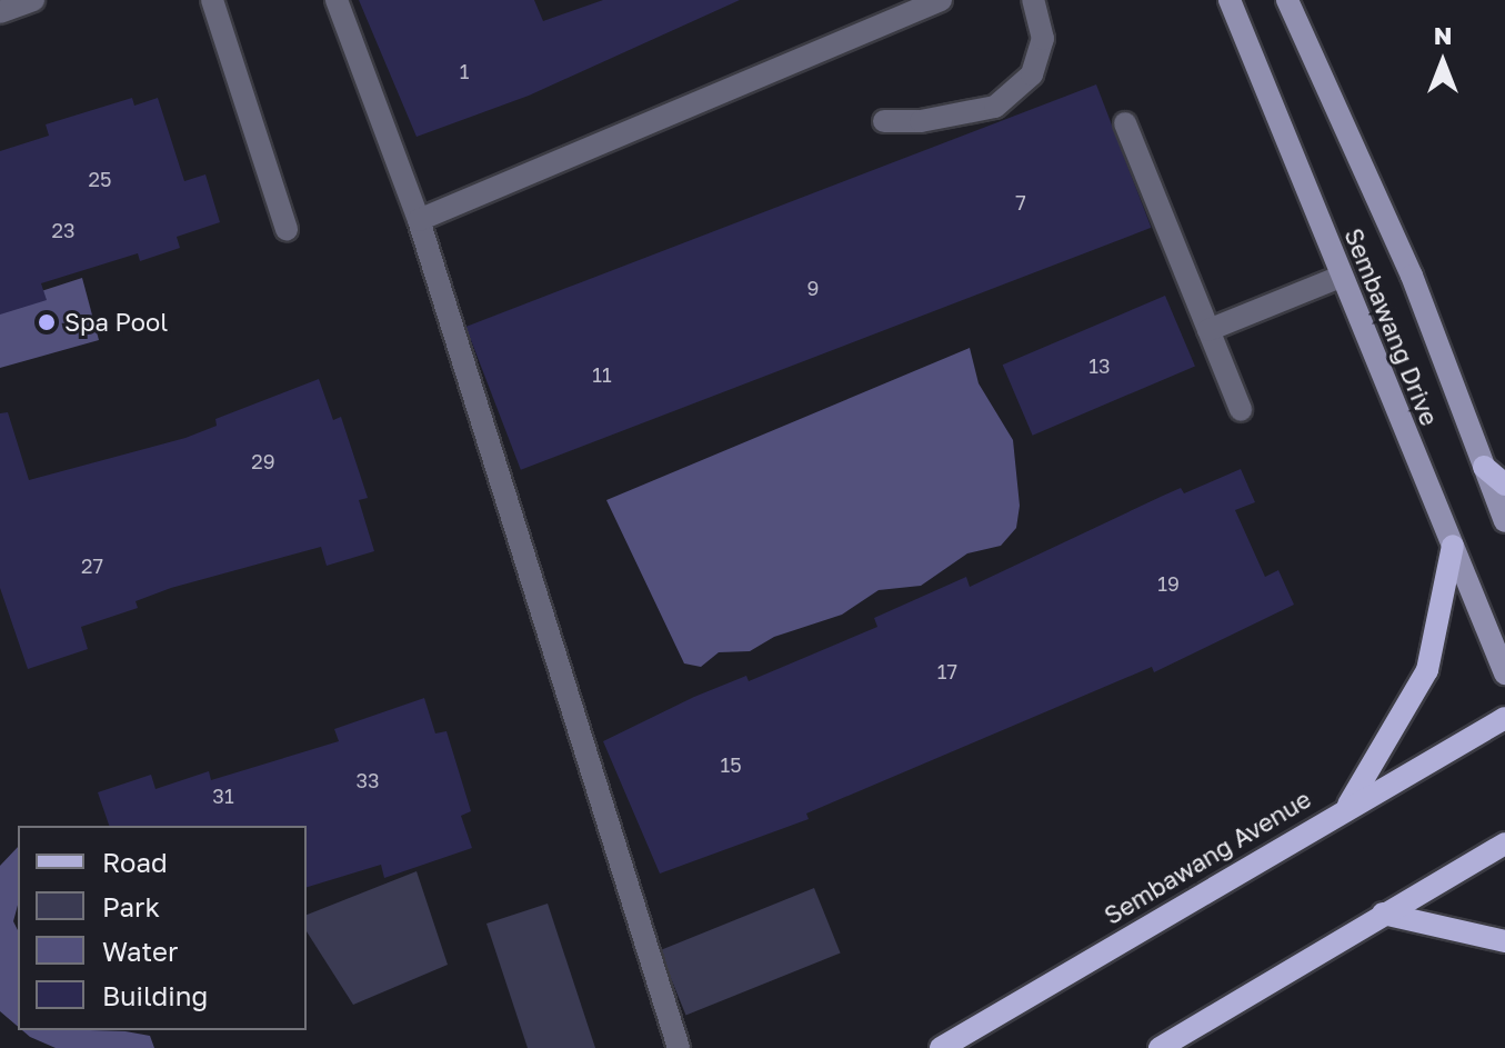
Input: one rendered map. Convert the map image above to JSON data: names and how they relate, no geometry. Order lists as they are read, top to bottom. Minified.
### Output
{"streets":{"main road":["Sembawang Drive","Sembawang Avenue"]},"places":["Spa Pool"],"house_numbers":["1","25","7","23","9","13","11","29","27","19","17","15","33","31"],"legend":["Road","Park","Water","Building"],"north":"top"}
